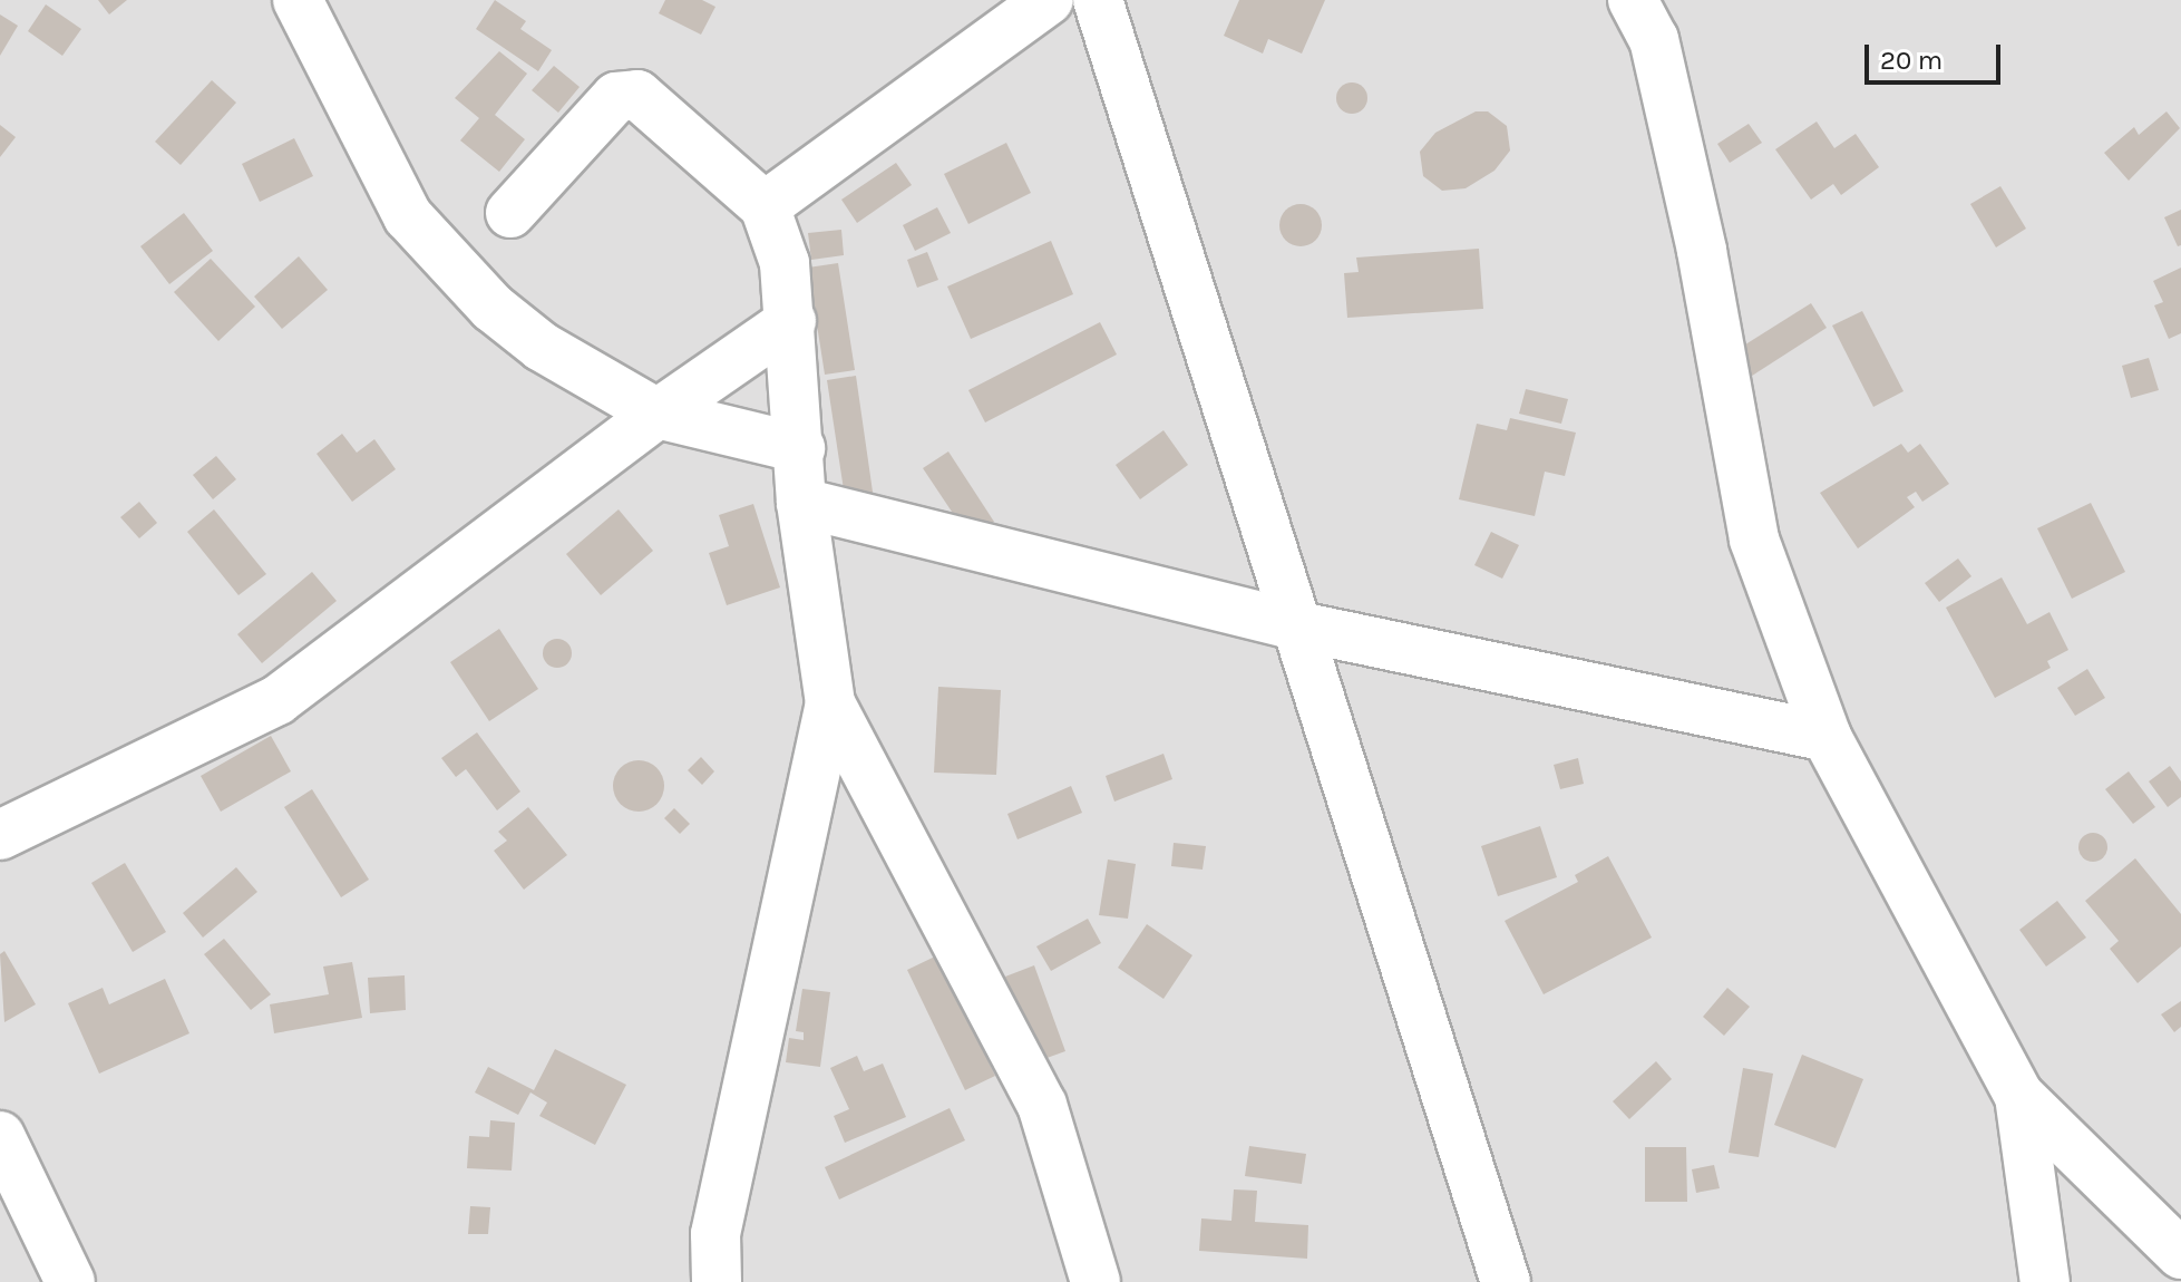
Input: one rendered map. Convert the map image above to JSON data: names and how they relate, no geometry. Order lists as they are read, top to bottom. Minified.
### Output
{"scale_bar":"20 m"}
